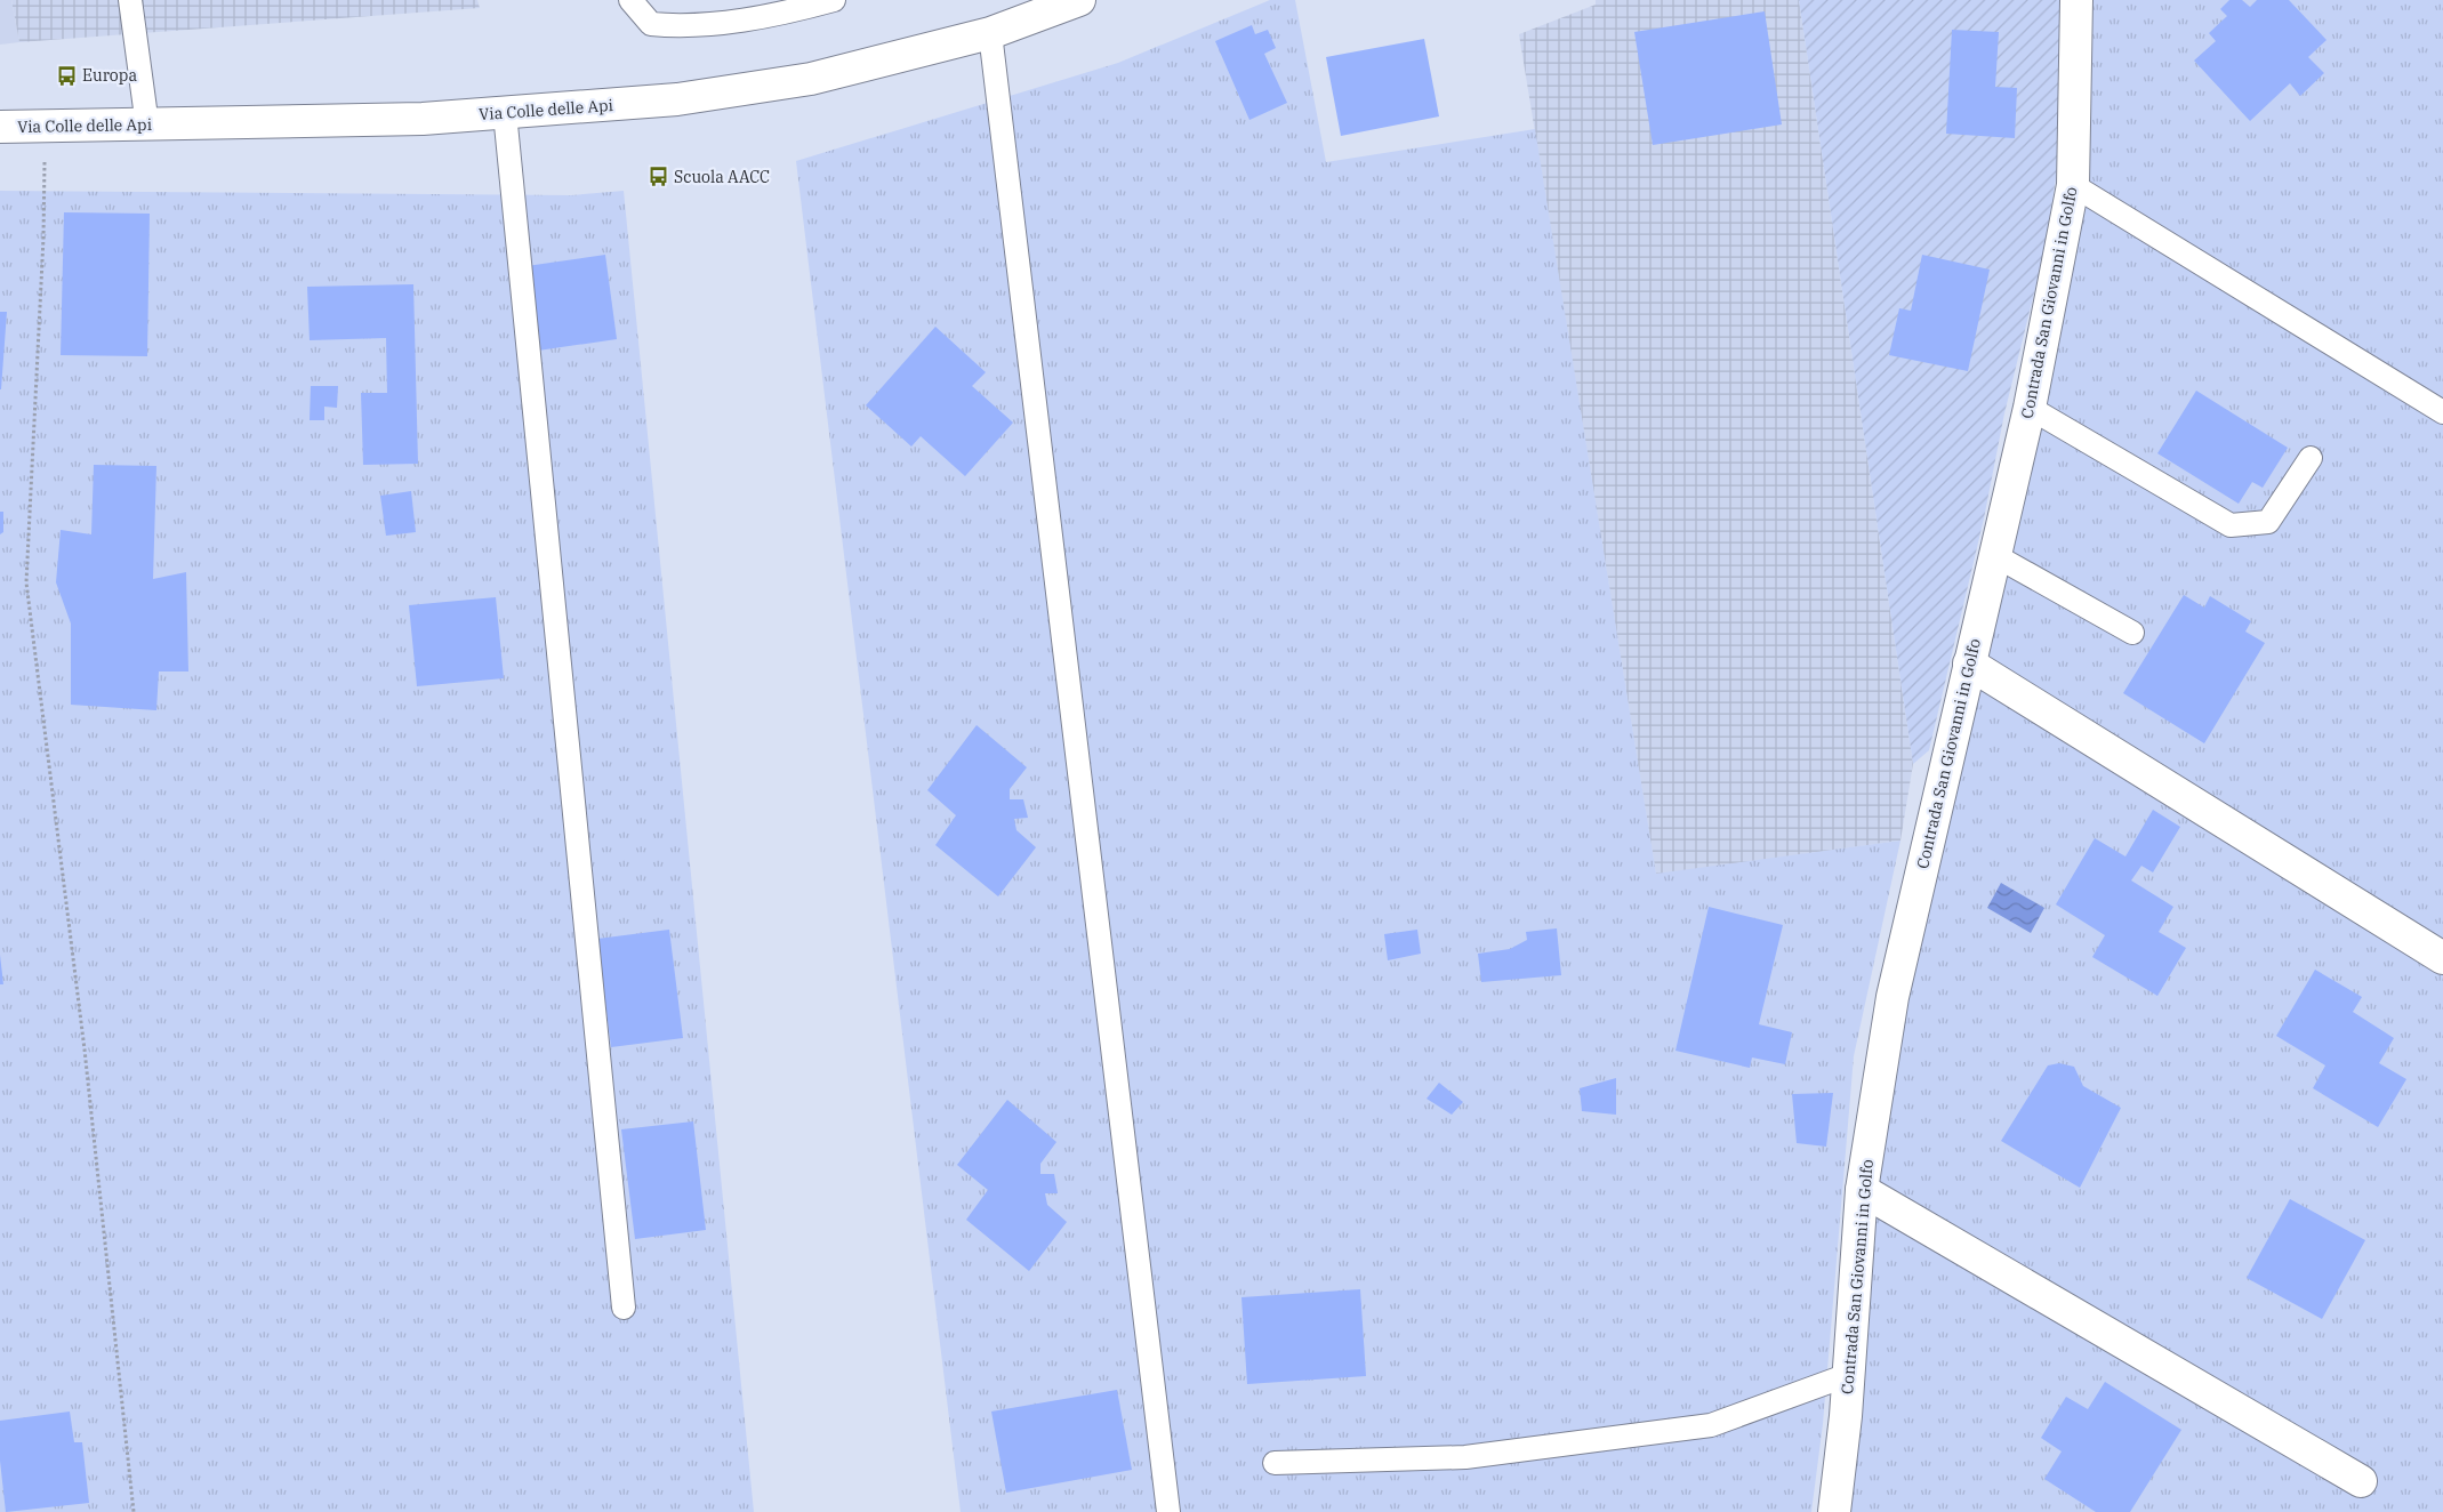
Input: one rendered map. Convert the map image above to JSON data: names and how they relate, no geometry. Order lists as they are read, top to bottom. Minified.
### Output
{"streets":{"street":["Via Colle delle Api","Contrada San Giovanni in Golfo"]},"places":{"bus stop":["Europa","Scuola AACC"]}}
